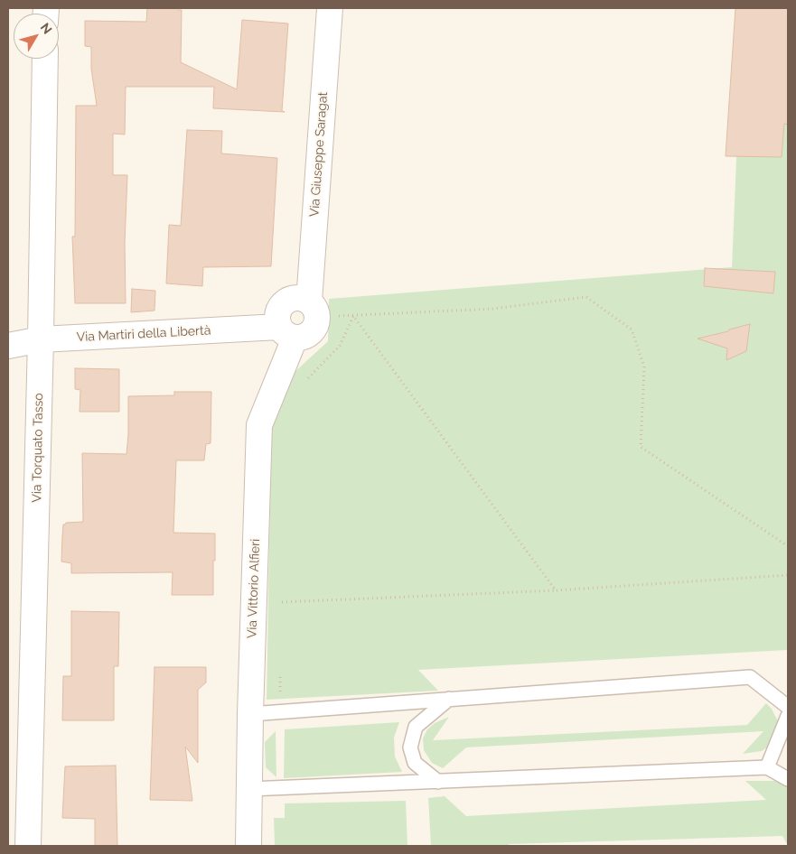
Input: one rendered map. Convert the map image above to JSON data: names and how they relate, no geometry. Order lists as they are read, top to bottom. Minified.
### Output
{"streets":{"street":["Via Giuseppe Saragat","Via Martiri della Libertà","Via Torquato Tasso","Via Vittorio Alfieri"]},"crossings":[["Via Giuseppe Saragat","Via Martiri della Libertà"],["Via Giuseppe Saragat","Via Vittorio Alfieri"],["Via Martiri della Libertà","Via Torquato Tasso"],["Via Martiri della Libertà","Via Vittorio Alfieri"]],"north":"top right"}
